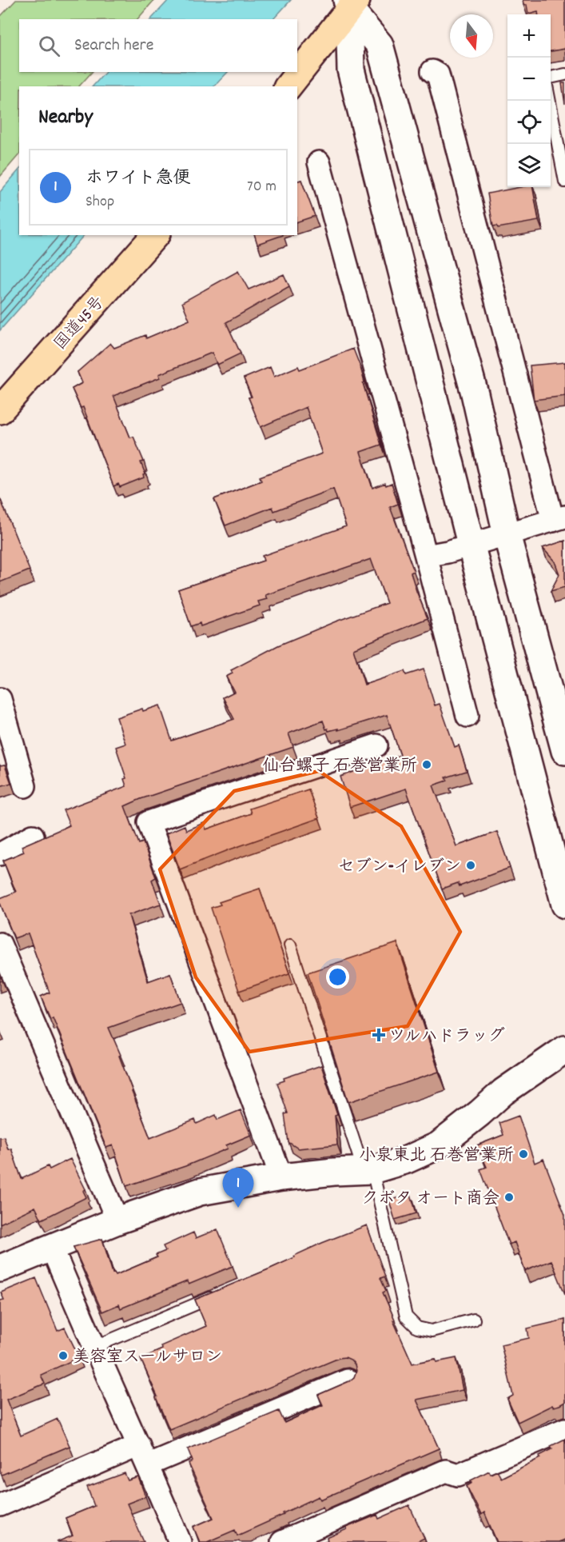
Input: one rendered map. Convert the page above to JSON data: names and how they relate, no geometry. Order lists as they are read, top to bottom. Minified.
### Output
{"streets":{"highway":["国道45号"]},"places":{"other":["仙台螺子 石巻営業所","セブン-イレブン","小泉東北 石巻営業所","クボタ オート商会","美容室スールサロン"],"health":["ツルハドラッグ"]},"north":"bottom","page":{"map_buttons":["+","−"],"search":"Search here","heading":"Nearby","list":[{"mark":"1","name":"ホワイト急便","note":"Shop","value":"70 m"}],"pins":"1"}}
